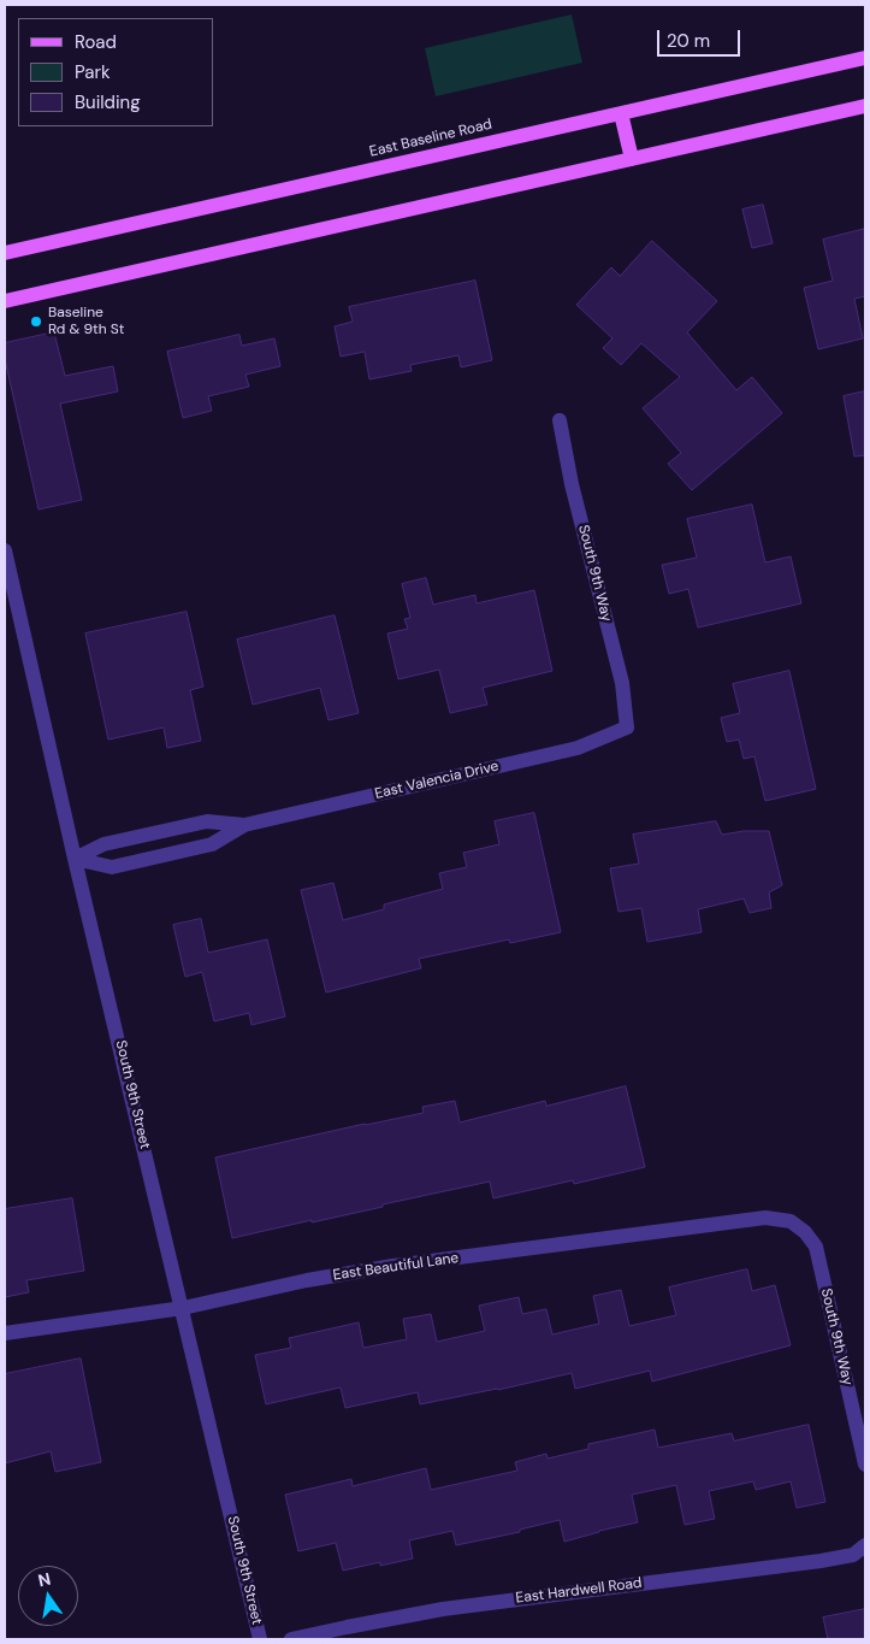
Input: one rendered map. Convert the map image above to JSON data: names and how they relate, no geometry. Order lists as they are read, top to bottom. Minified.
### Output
{"streets":{"main road":["East Baseline Road"],"street":["South 9th Way","East Valencia Drive","South 9th Street","East Beautiful Lane","East Hardwell Road"]},"crossings":[["South 9th Way","East Valencia Drive"],["South 9th Way","East Beautiful Lane"],["East Valencia Drive","South 9th Street"],["South 9th Street","East Beautiful Lane"]],"places":["Baseline Rd & 9th St"],"legend":["Road","Park","Building"],"scale_bar":"20 m","north":"top"}
